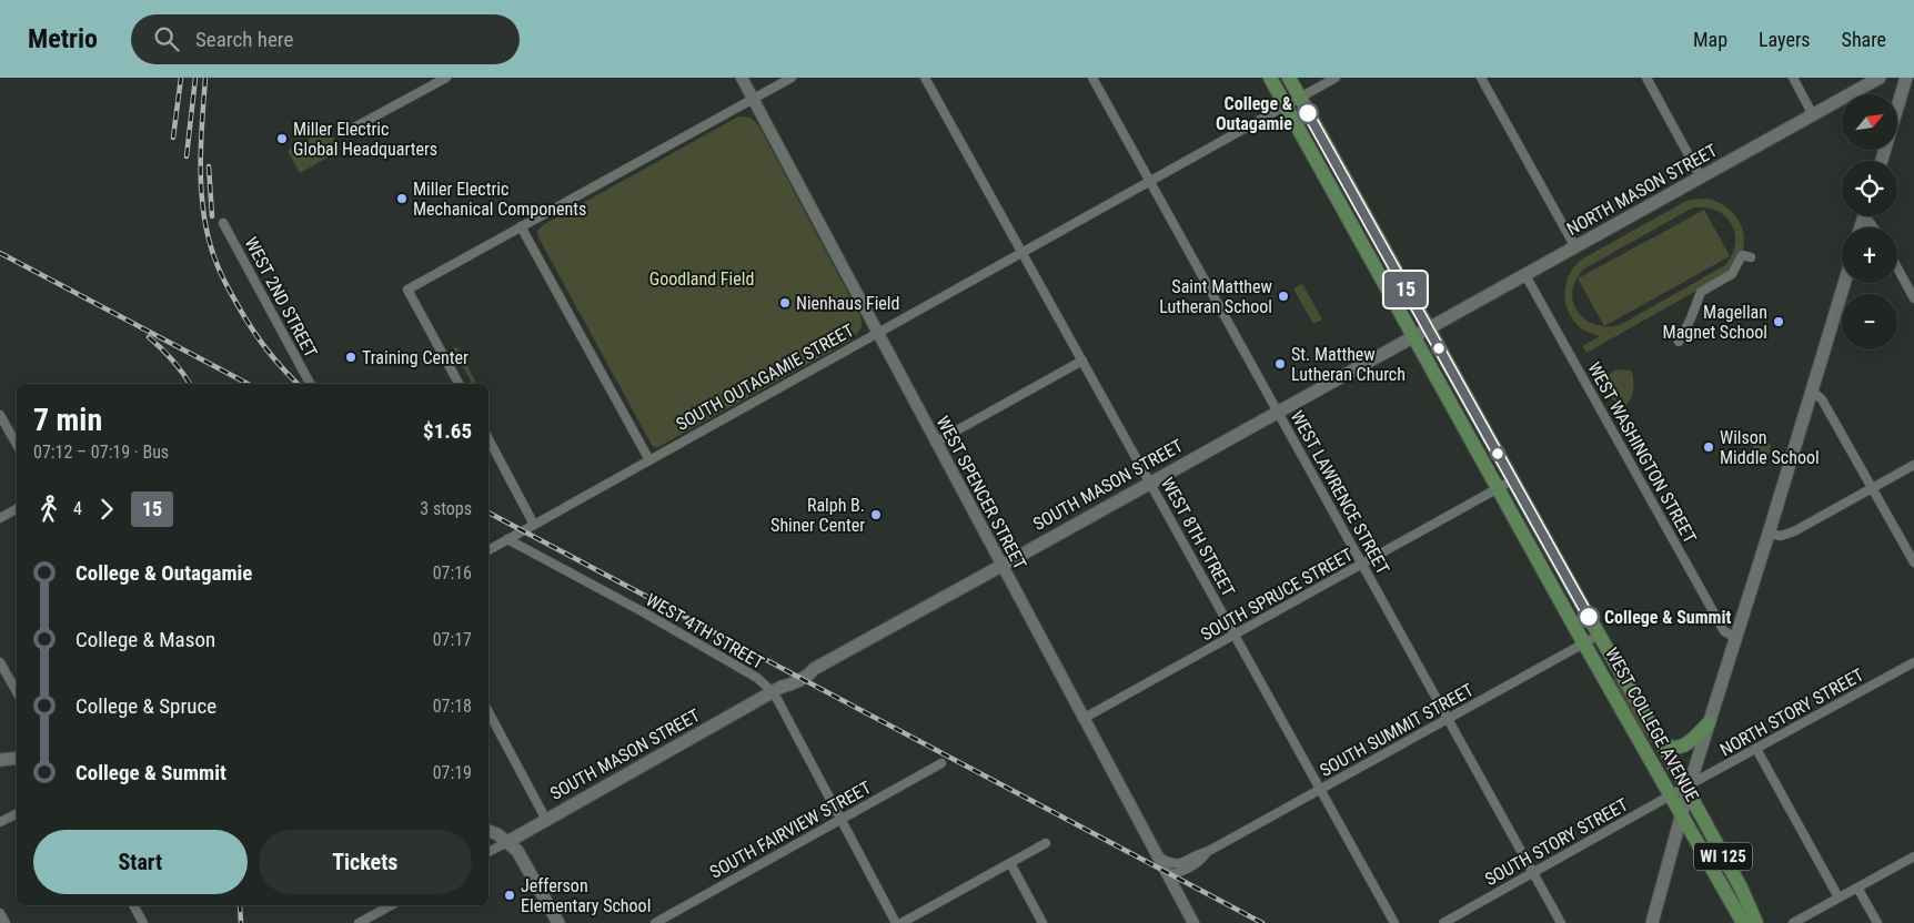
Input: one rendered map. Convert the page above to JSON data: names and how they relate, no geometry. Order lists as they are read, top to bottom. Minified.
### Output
{"streets":{"main road":["NORTH MASON STREET","SOUTH MASON STREET","WEST COLLEGE AVENUE","WI 125"],"street":["WEST 2ND STREET","SOUTH OUTAGAMIE STREET","WEST WASHINGTON STREET","WEST SPENCER STREET","WEST LAWRENCE STREET","WEST 8TH STREET","SOUTH SPRUCE STREET","WEST 4TH STREET","NORTH STORY STREET","SOUTH SUMMIT STREET","SOUTH FAIRVIEW STREET","SOUTH STORY STREET"]},"crossings":[["NORTH MASON STREET","WEST WASHINGTON STREET"],["NORTH MASON STREET","SOUTH MASON STREET"],["NORTH MASON STREET","WEST COLLEGE AVENUE"],["SOUTH OUTAGAMIE STREET","WEST SPENCER STREET"],["SOUTH OUTAGAMIE STREET","WEST LAWRENCE STREET"],["SOUTH OUTAGAMIE STREET","WEST 8TH STREET"],["SOUTH OUTAGAMIE STREET","WEST 4TH STREET"],["SOUTH OUTAGAMIE STREET","WEST COLLEGE AVENUE"],["SOUTH MASON STREET","WEST SPENCER STREET"],["SOUTH MASON STREET","WEST LAWRENCE STREET"],["SOUTH MASON STREET","WEST 8TH STREET"],["SOUTH MASON STREET","WEST 4TH STREET"],["SOUTH MASON STREET","WEST COLLEGE AVENUE"],["WEST SPENCER STREET","SOUTH SPRUCE STREET"],["WEST SPENCER STREET","SOUTH SUMMIT STREET"],["WEST LAWRENCE STREET","SOUTH SPRUCE STREET"],["WEST LAWRENCE STREET","SOUTH SUMMIT STREET"],["WEST LAWRENCE STREET","SOUTH STORY STREET"],["WEST 8TH STREET","SOUTH SPRUCE STREET"],["WEST 8TH STREET","SOUTH SUMMIT STREET"],["SOUTH SPRUCE STREET","WEST COLLEGE AVENUE"],["WEST 4TH STREET","SOUTH FAIRVIEW STREET"],["NORTH STORY STREET","WEST COLLEGE AVENUE"],["NORTH STORY STREET","SOUTH STORY STREET"],["WEST COLLEGE AVENUE","SOUTH SUMMIT STREET"],["WEST COLLEGE AVENUE","SOUTH STORY STREET"]],"parks":["Goodland Field"],"places":["College & Outagamie","Miller Electric Global Headquarters","Miller Electric Mechanical Components","Saint Matthew Lutheran School","Nienhaus Field","Magellan Magnet School","Training Center","St. Matthew Lutheran Church","Wilson Middle School","Ralph B. Shiner Center","College & Summit","Jefferson Elementary School"],"lines":["bus line 15"],"north":"top right","page":{"header":"Metrio","search":"Search here","nav":["Map","Layers","Share"],"on_map":"15","map_buttons":["+","−"],"heading":["7 min","07:12 – 07:19 · Bus","$1.65"],"legs":["4","15","3 stops"],"list":[{"name":"College & Outagamie","value":"07:16"},{"name":"College & Mason","value":"07:17"},{"name":"College & Spruce","value":"07:18"},{"name":"College & Summit","value":"07:19"}],"buttons":["Start","Tickets"]}}
